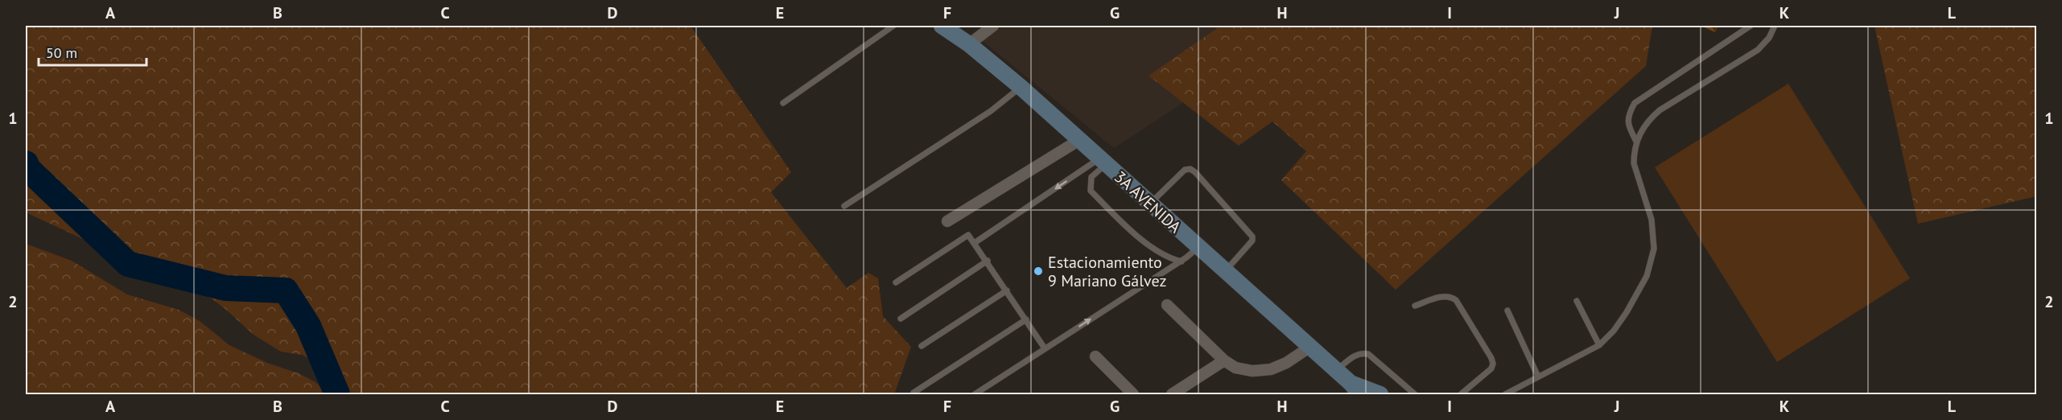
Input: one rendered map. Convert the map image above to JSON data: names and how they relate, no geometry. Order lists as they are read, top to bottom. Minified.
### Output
{"streets":{"street":["3A AVENIDA"]},"places":["Estacionamiento 9 Mariano Gálvez"],"scale_bar":"50 m","grid":{"columns":["A","B","C","D","E","F","G","H","I","J","K","L"],"rows":["1","2"]}}
